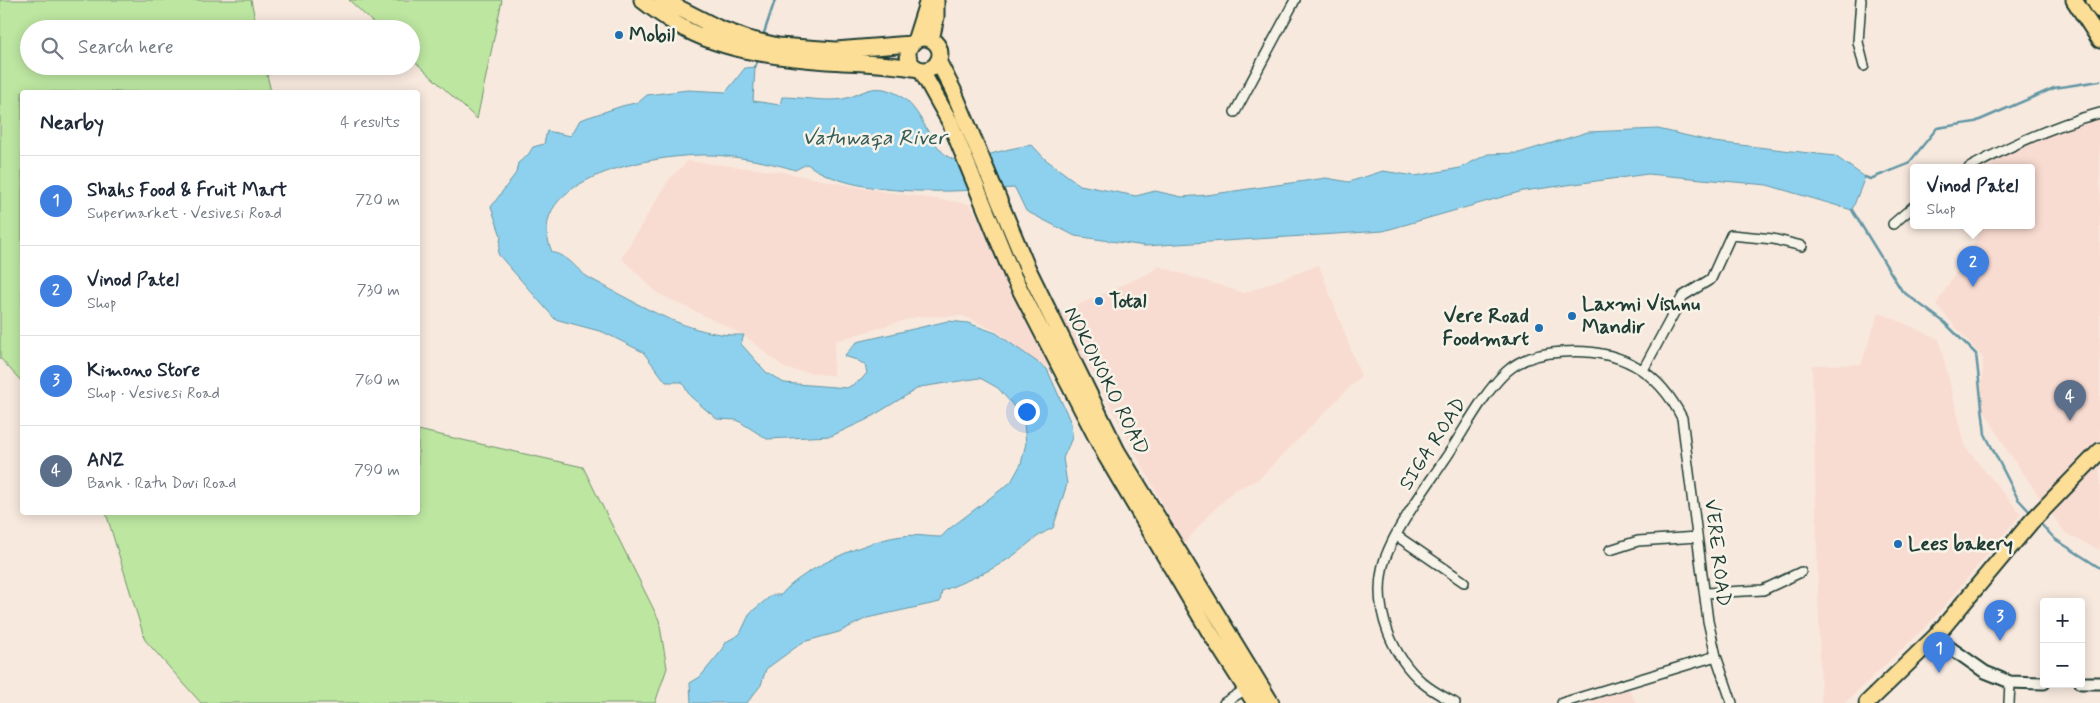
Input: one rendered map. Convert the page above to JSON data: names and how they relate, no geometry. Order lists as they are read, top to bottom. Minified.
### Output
{"streets":{"main road":["NOKONOKO ROAD"],"street":["SIGA ROAD","VERE ROAD"]},"crossings":[["SIGA ROAD","VERE ROAD"]],"water":["Vatuwaqa River"],"places":["Mobil","Total","Laxmi Vishnu Mandir","Vere Road Foodmart","Lees bakery"],"page":{"search":"Search here","heading":["Nearby","4 results"],"list":[{"mark":"1","name":"Shahs Food & Fruit Mart","note":"Supermarket · Vesivesi Road","value":"720 m"},{"mark":"2","name":"Vinod Patel","note":"Shop","value":"730 m"},{"mark":"3","name":"Kimono Store","note":"Shop · Vesivesi Road","value":"760 m"},{"mark":"4","name":"ANZ","note":"Bank · Ratu Dovi Road","value":"790 m"}],"popup":["Vinod Patel","Shop"],"pins":["2","4","3","1"],"map_buttons":["+","−"]}}
